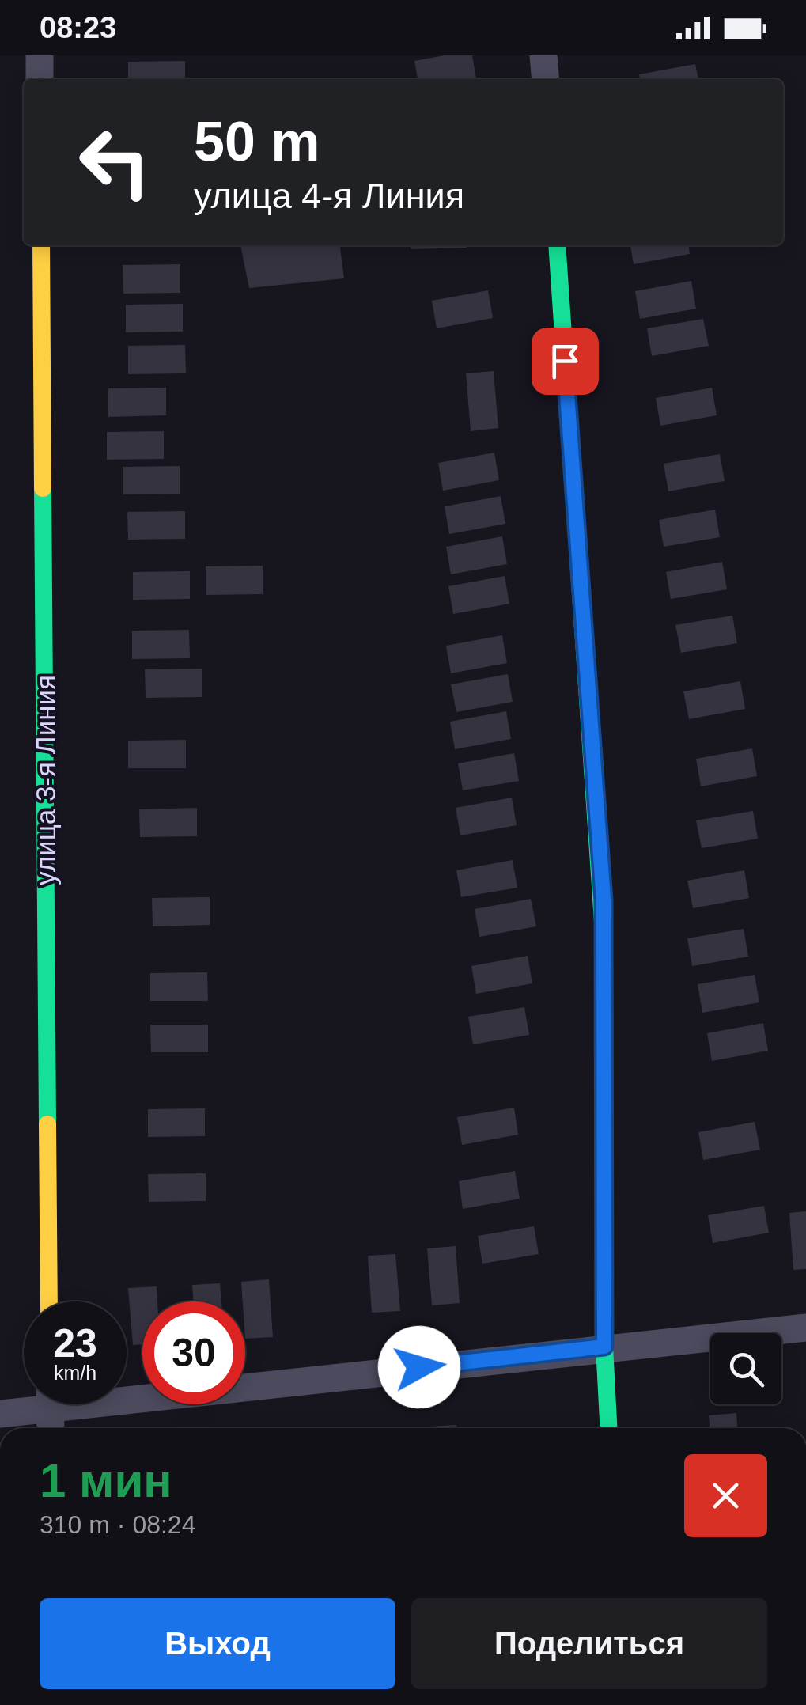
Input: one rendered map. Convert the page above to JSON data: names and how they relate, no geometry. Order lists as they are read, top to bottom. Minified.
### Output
{"streets":{"street":["улица 3-я Линия"]},"page":{"status":"08:23","turn":["50 m","улица 4-я Линия"],"speed":"23 km/h","limit":"30","heading":["1 мин","310 m · 08:24"],"buttons":["Выход","Поделиться"]}}
